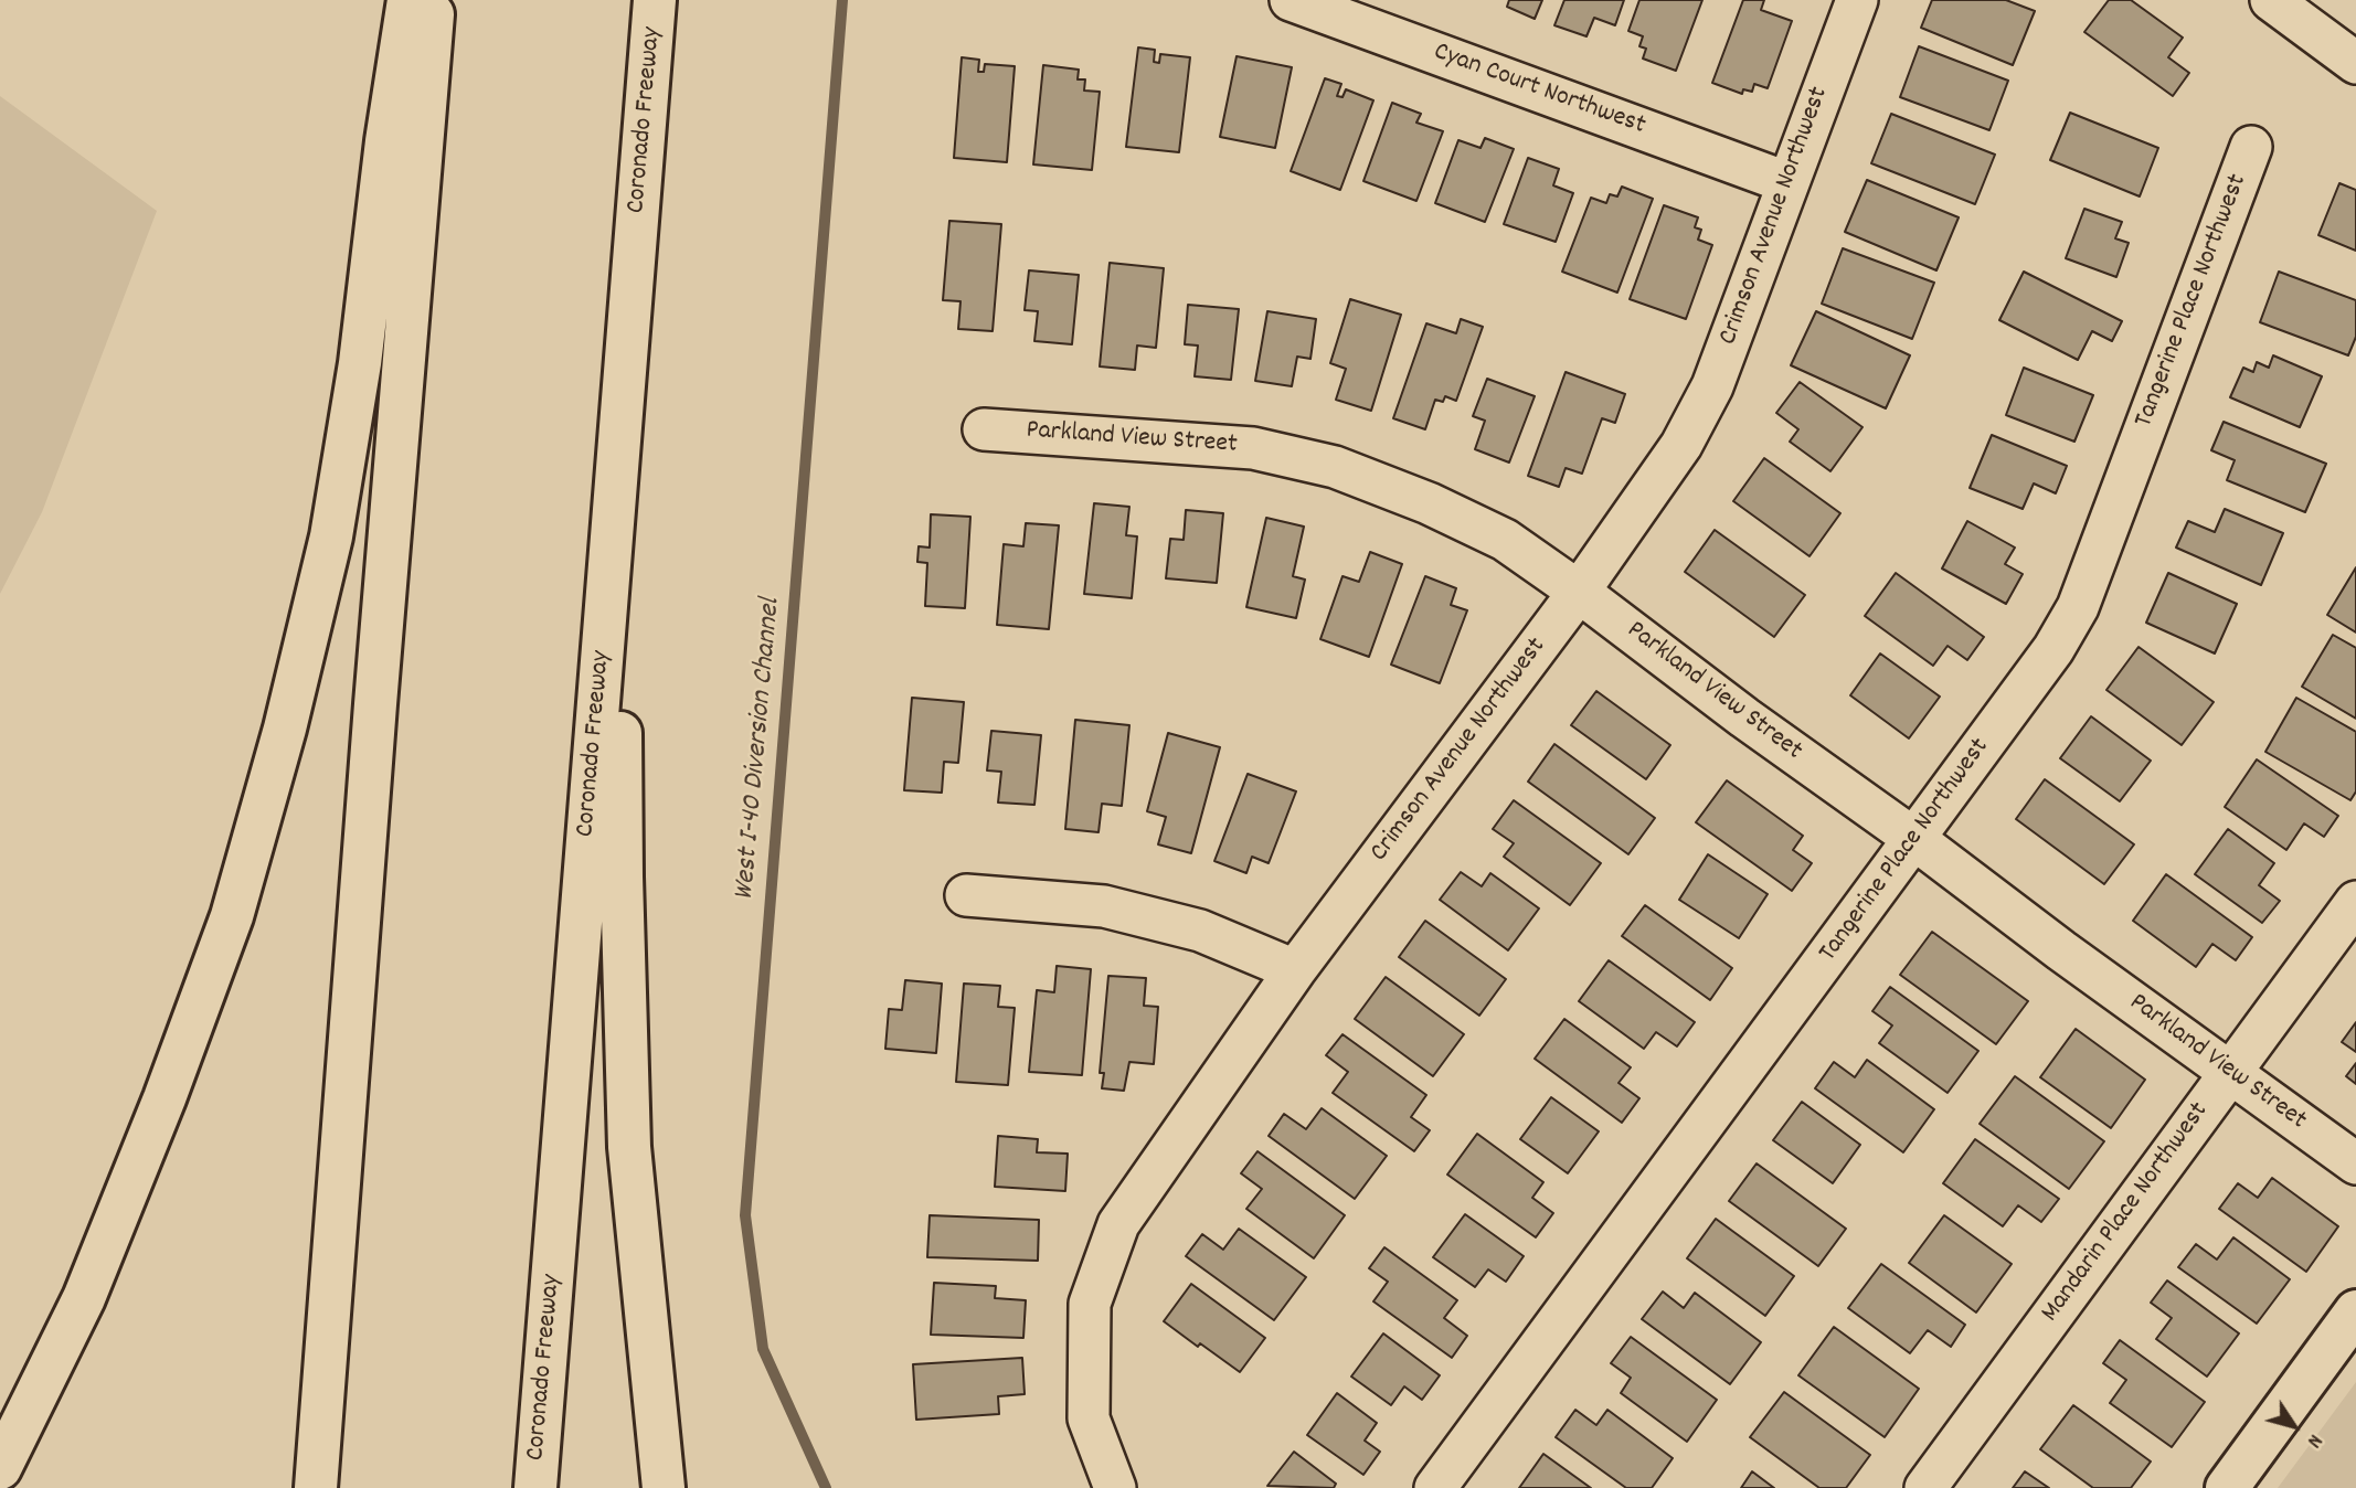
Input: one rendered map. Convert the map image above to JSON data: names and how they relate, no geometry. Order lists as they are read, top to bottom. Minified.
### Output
{"streets":{"main road":["Coronado Freeway"],"street":["Cyan Court Northwest","Crimson Avenue Northwest","Tangerine Place Northwest","Parkland View Street","Mandarin Place Northwest"]},"crossings":[["Cyan Court Northwest","Crimson Avenue Northwest"],["Crimson Avenue Northwest","Parkland View Street"],["Tangerine Place Northwest","Parkland View Street"],["Parkland View Street","Mandarin Place Northwest"]],"water":["West I-40 Diversion Channel"],"north":"bottom right"}
